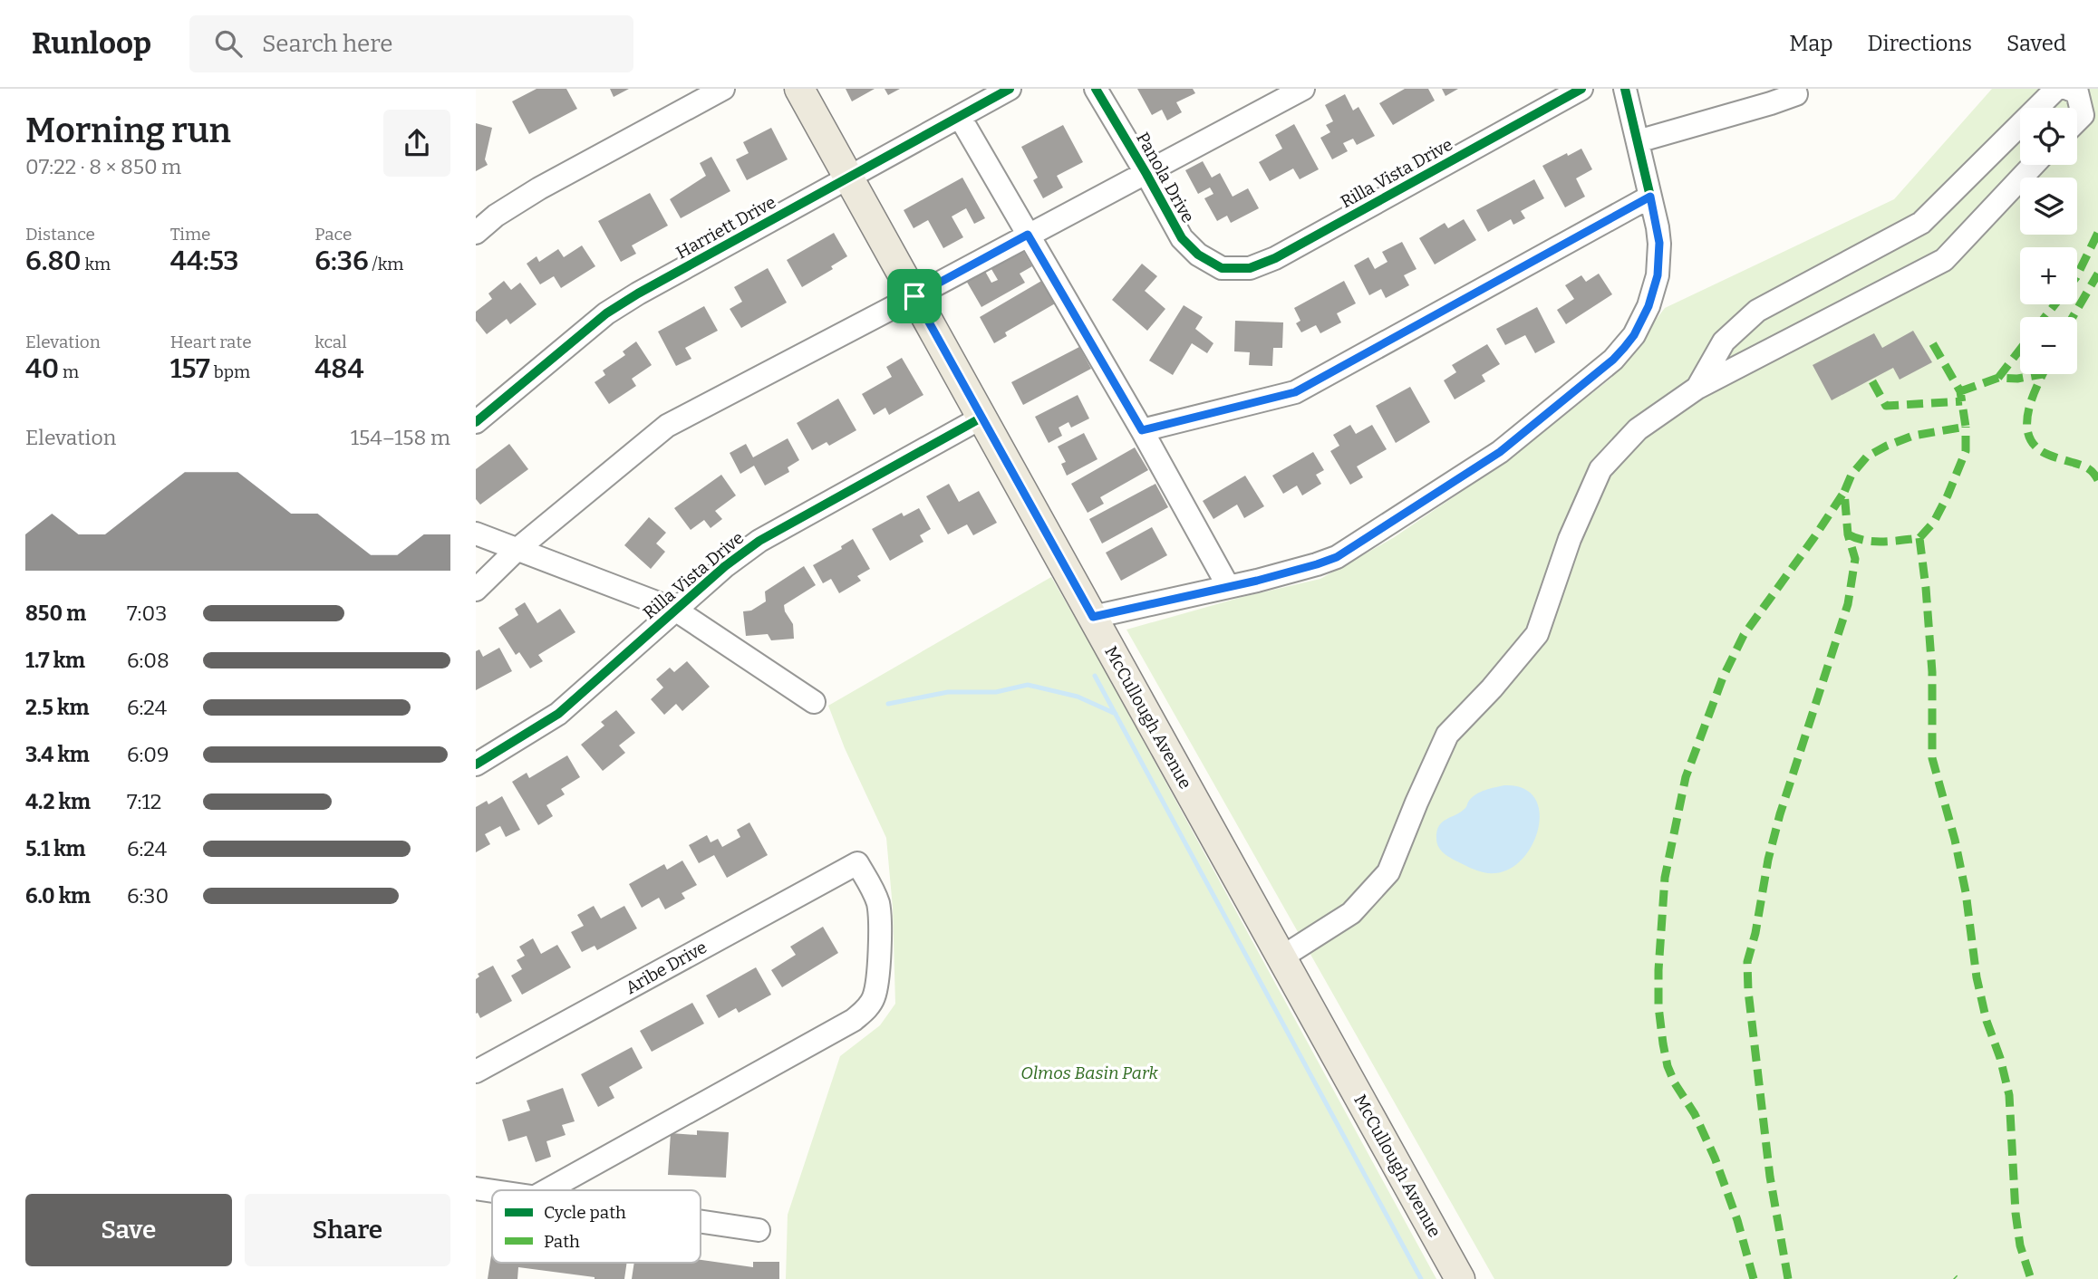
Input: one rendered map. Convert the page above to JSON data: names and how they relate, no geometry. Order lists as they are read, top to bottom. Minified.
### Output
{"streets":{"main road":["McCullough Avenue"],"street":["Rilla Vista Drive","Panola Drive","Harriett Drive","Aribe Drive"]},"crossings":[["Rilla Vista Drive","Panola Drive"],["Rilla Vista Drive","McCullough Avenue"],["Harriett Drive","McCullough Avenue"]],"parks":["Olmos Basin Park"],"legend":["Cycle path","Path"],"page":{"header":"Runloop","search":"Search here","nav":["Map","Directions","Saved"],"heading":["Morning run","07:22 · 8 × 850 m"],"map_buttons":["+","−"],"stats":[["Distance","6.80 km"],["Time","44:53"],["Pace","6:36 /km"],["Elevation","40 m"],["Heart rate","157 bpm"],["kcal","484"]],"chart":["Elevation","154–158 m"],"list":[{"name":"850 m","note":"7:03"},{"name":"1.7 km","note":"6:08"},{"name":"2.5 km","note":"6:24"},{"name":"3.4 km","note":"6:09"},{"name":"4.2 km","note":"7:12"},{"name":"5.1 km","note":"6:24"},{"name":"6.0 km","note":"6:30"}],"buttons":["Save","Share"]}}
